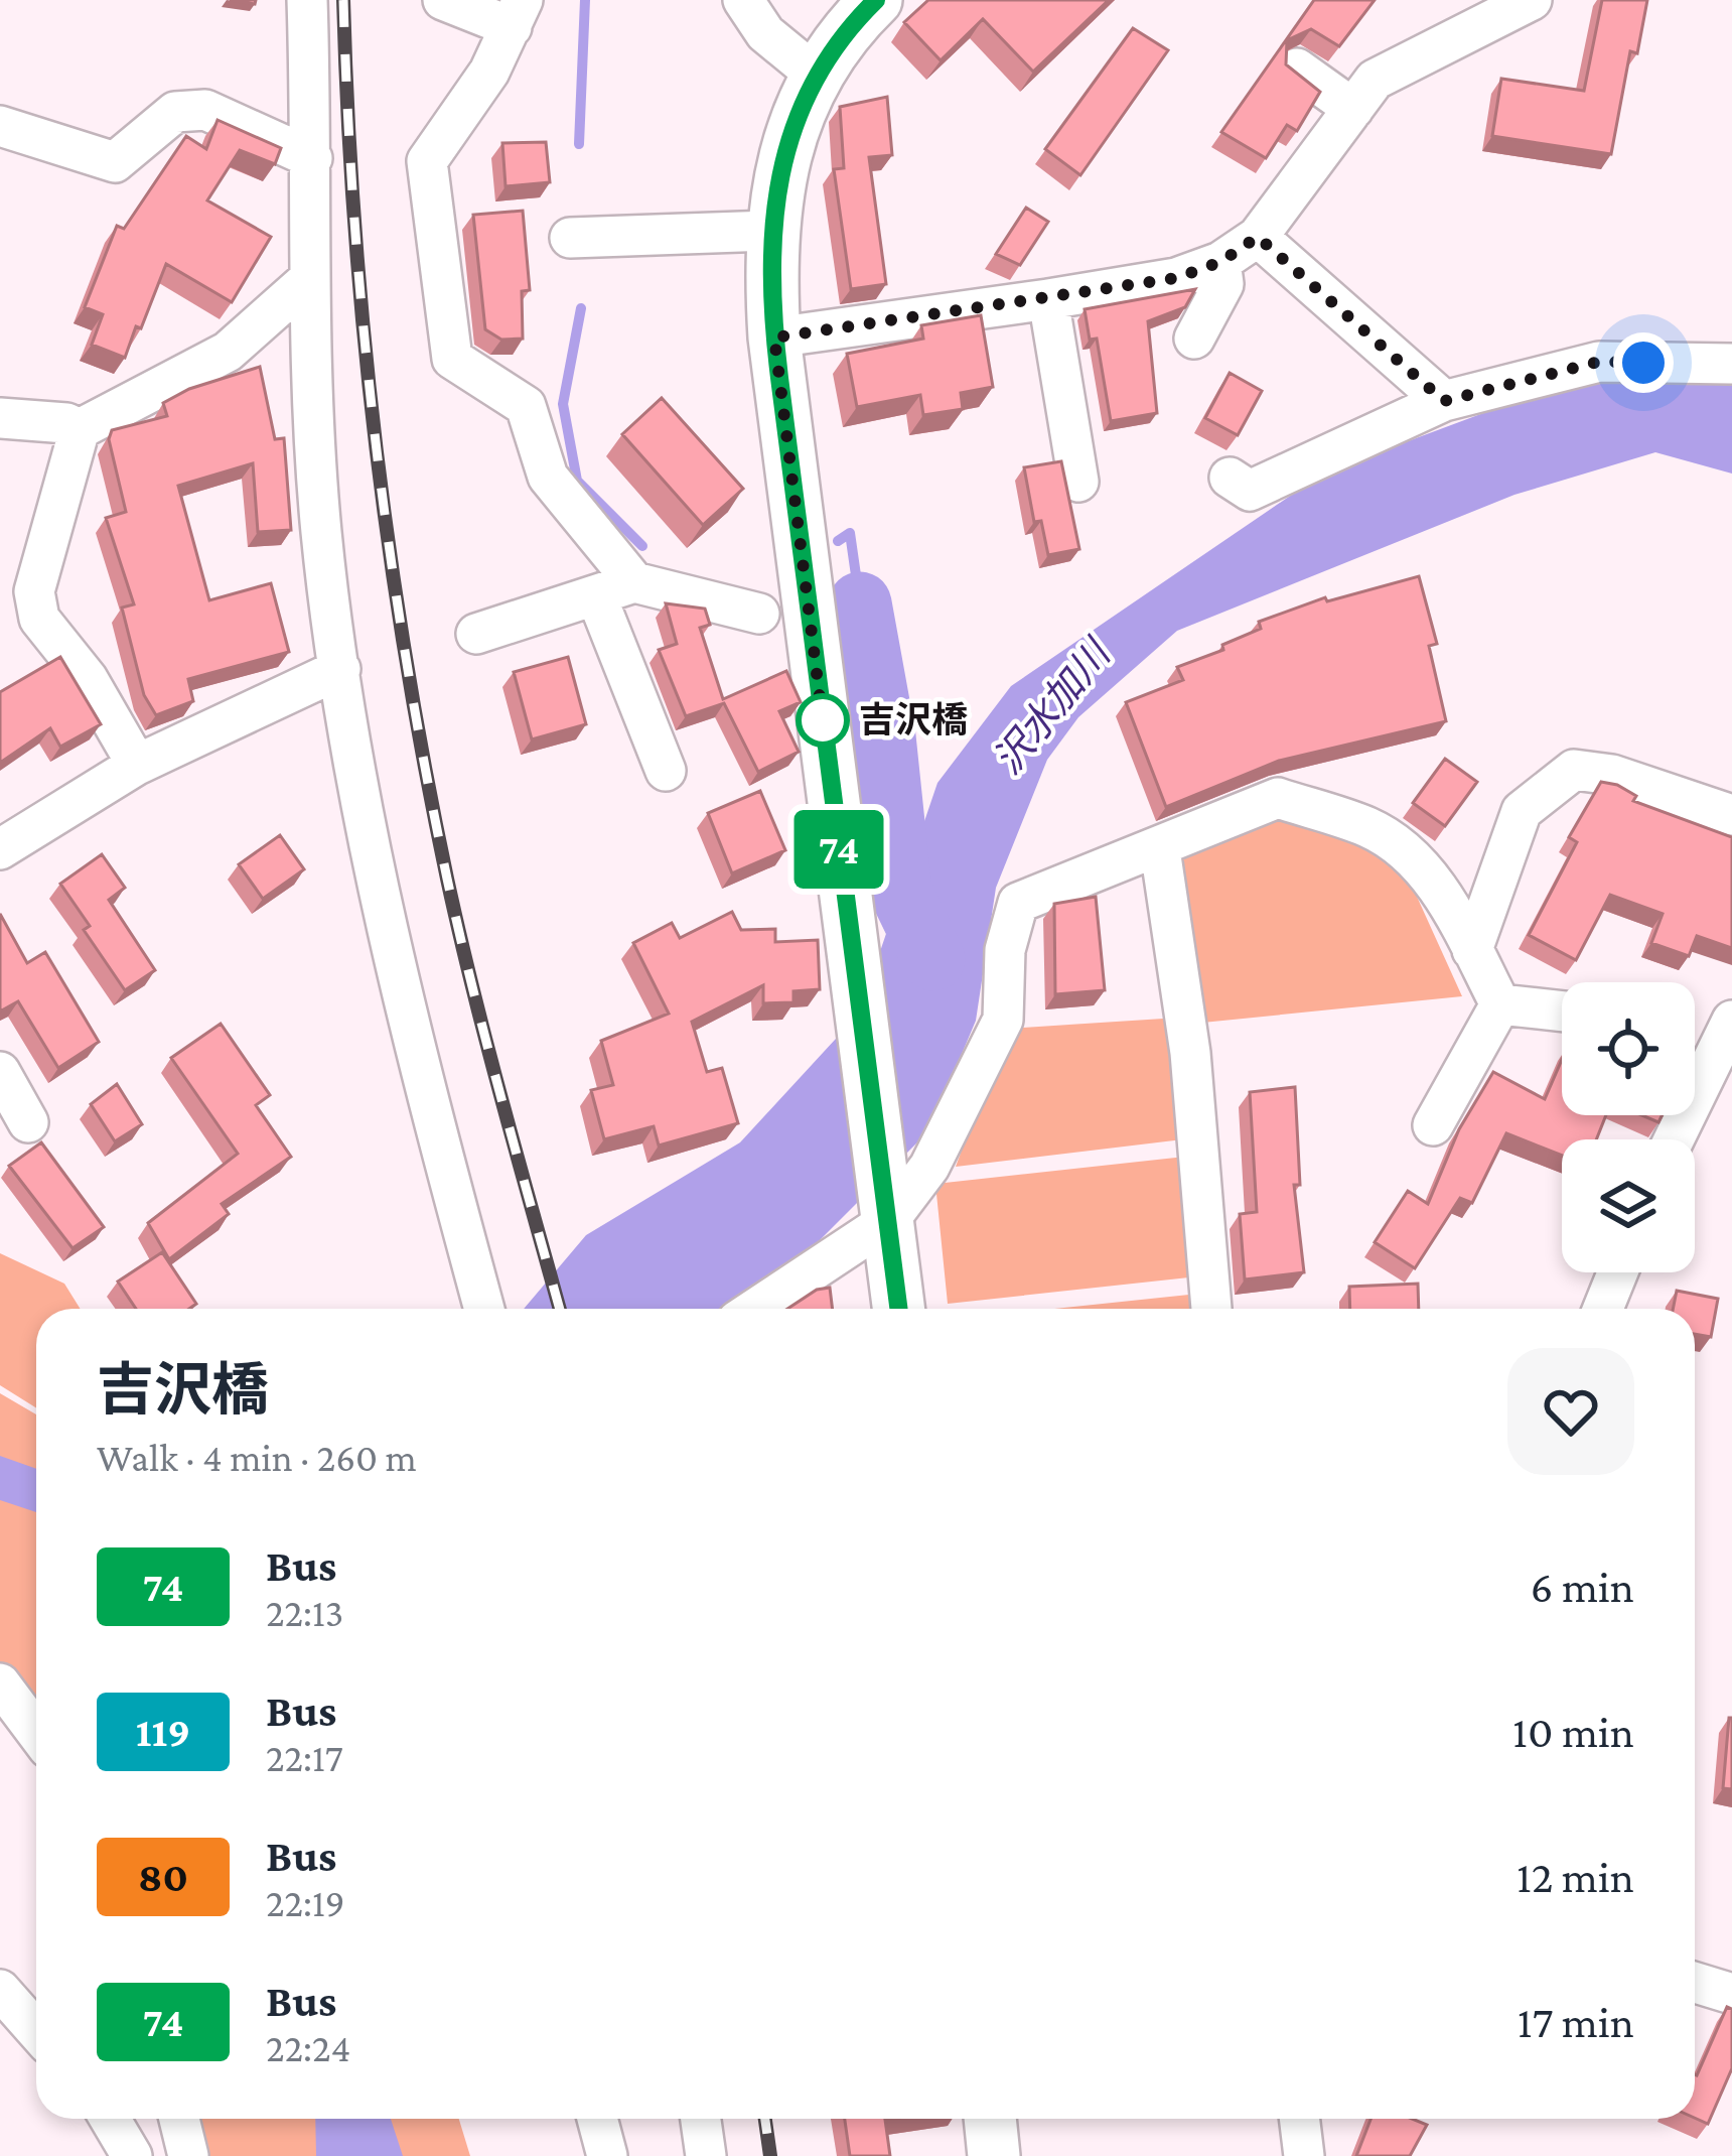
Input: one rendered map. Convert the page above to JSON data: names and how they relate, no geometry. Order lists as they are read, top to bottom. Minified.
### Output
{"water":["沢水加川"],"places":["吉沢橋"],"lines":["bus line 74"],"page":{"on_map":"74","heading":["吉沢橋","Walk · 4 min · 260 m"],"list":[{"mark":"74","name":"Bus","note":"22:13","value":"6 min"},{"mark":"119","name":"Bus","note":"22:17","value":"10 min"},{"mark":"80","name":"Bus","note":"22:19","value":"12 min"},{"mark":"74","name":"Bus","note":"22:24","value":"17 min"}]}}
